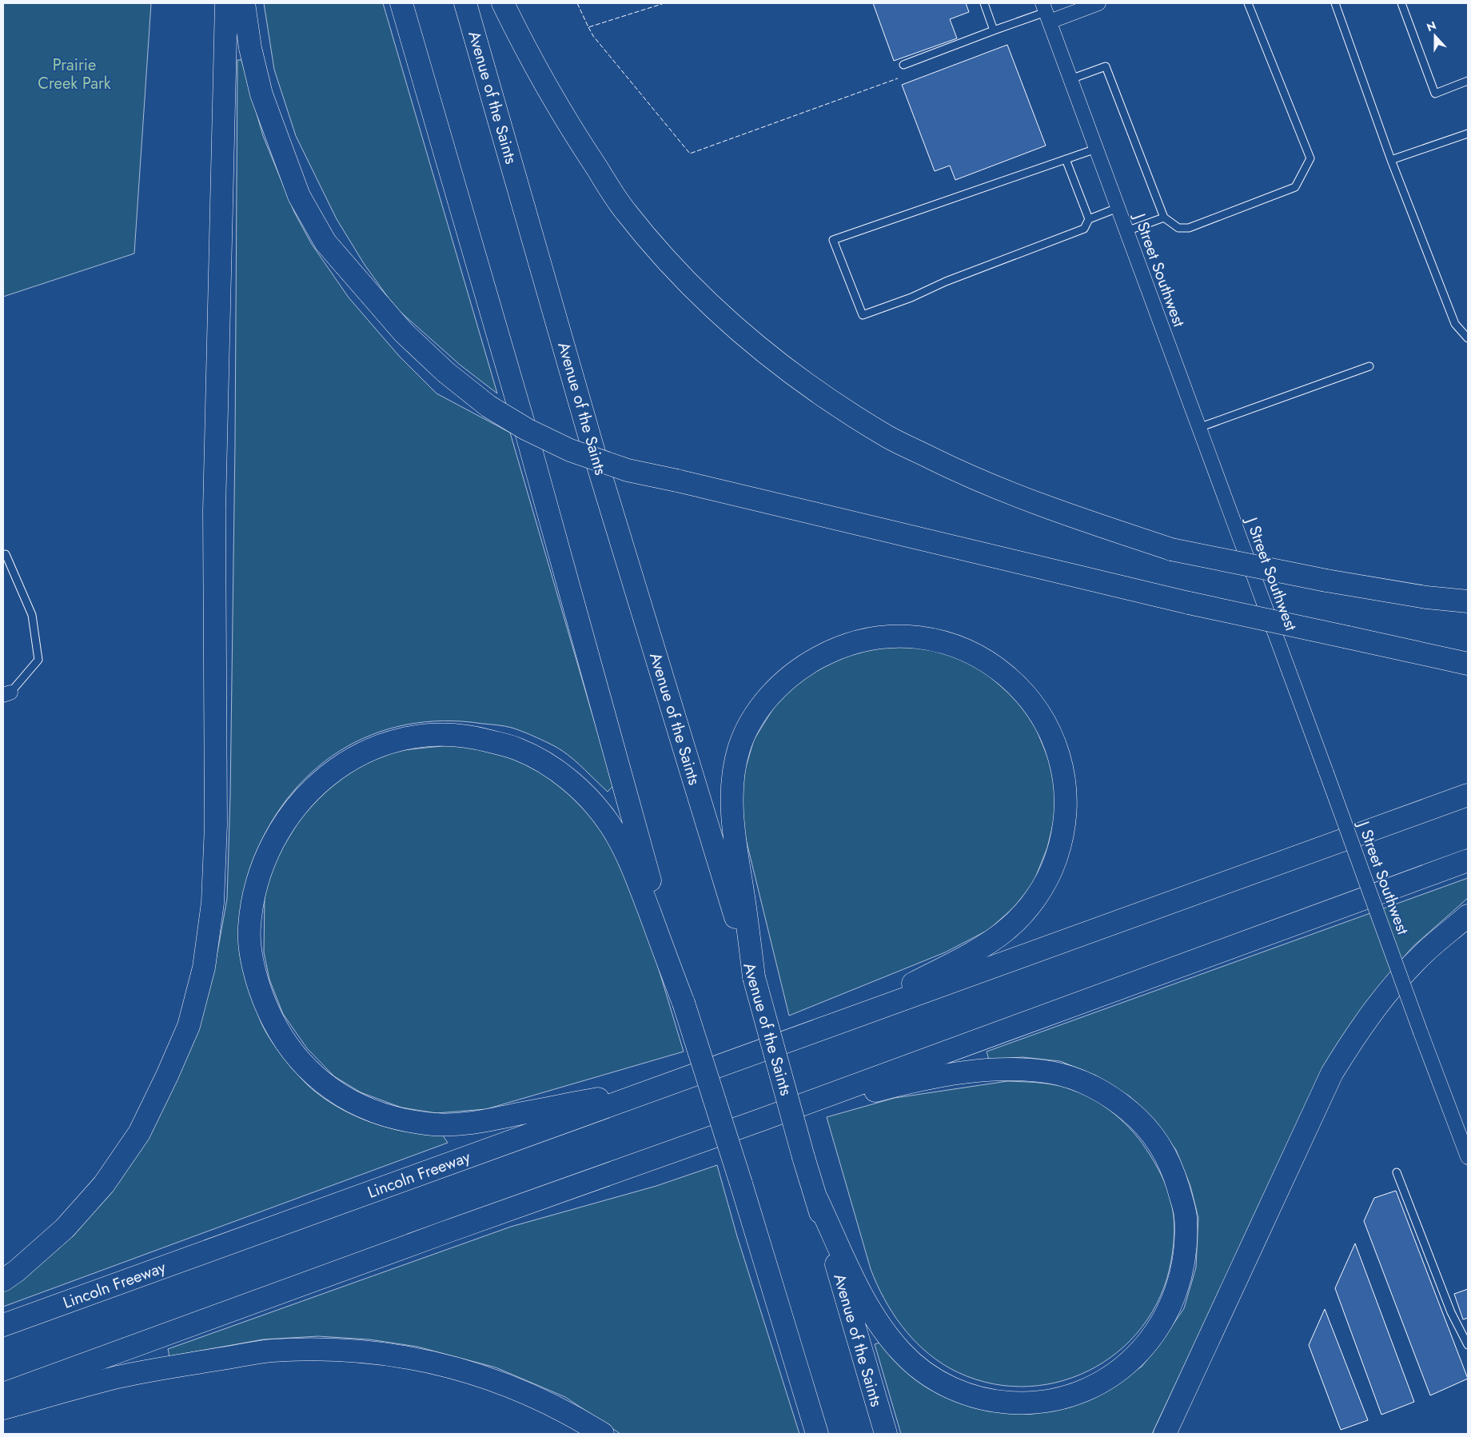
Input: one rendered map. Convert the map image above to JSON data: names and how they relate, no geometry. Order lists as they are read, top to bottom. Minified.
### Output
{"streets":{"highway":["Avenue of the Saints","Lincoln Freeway"],"street":["J Street Southwest"]},"parks":["Prairie Creek Park"],"north":"top"}
